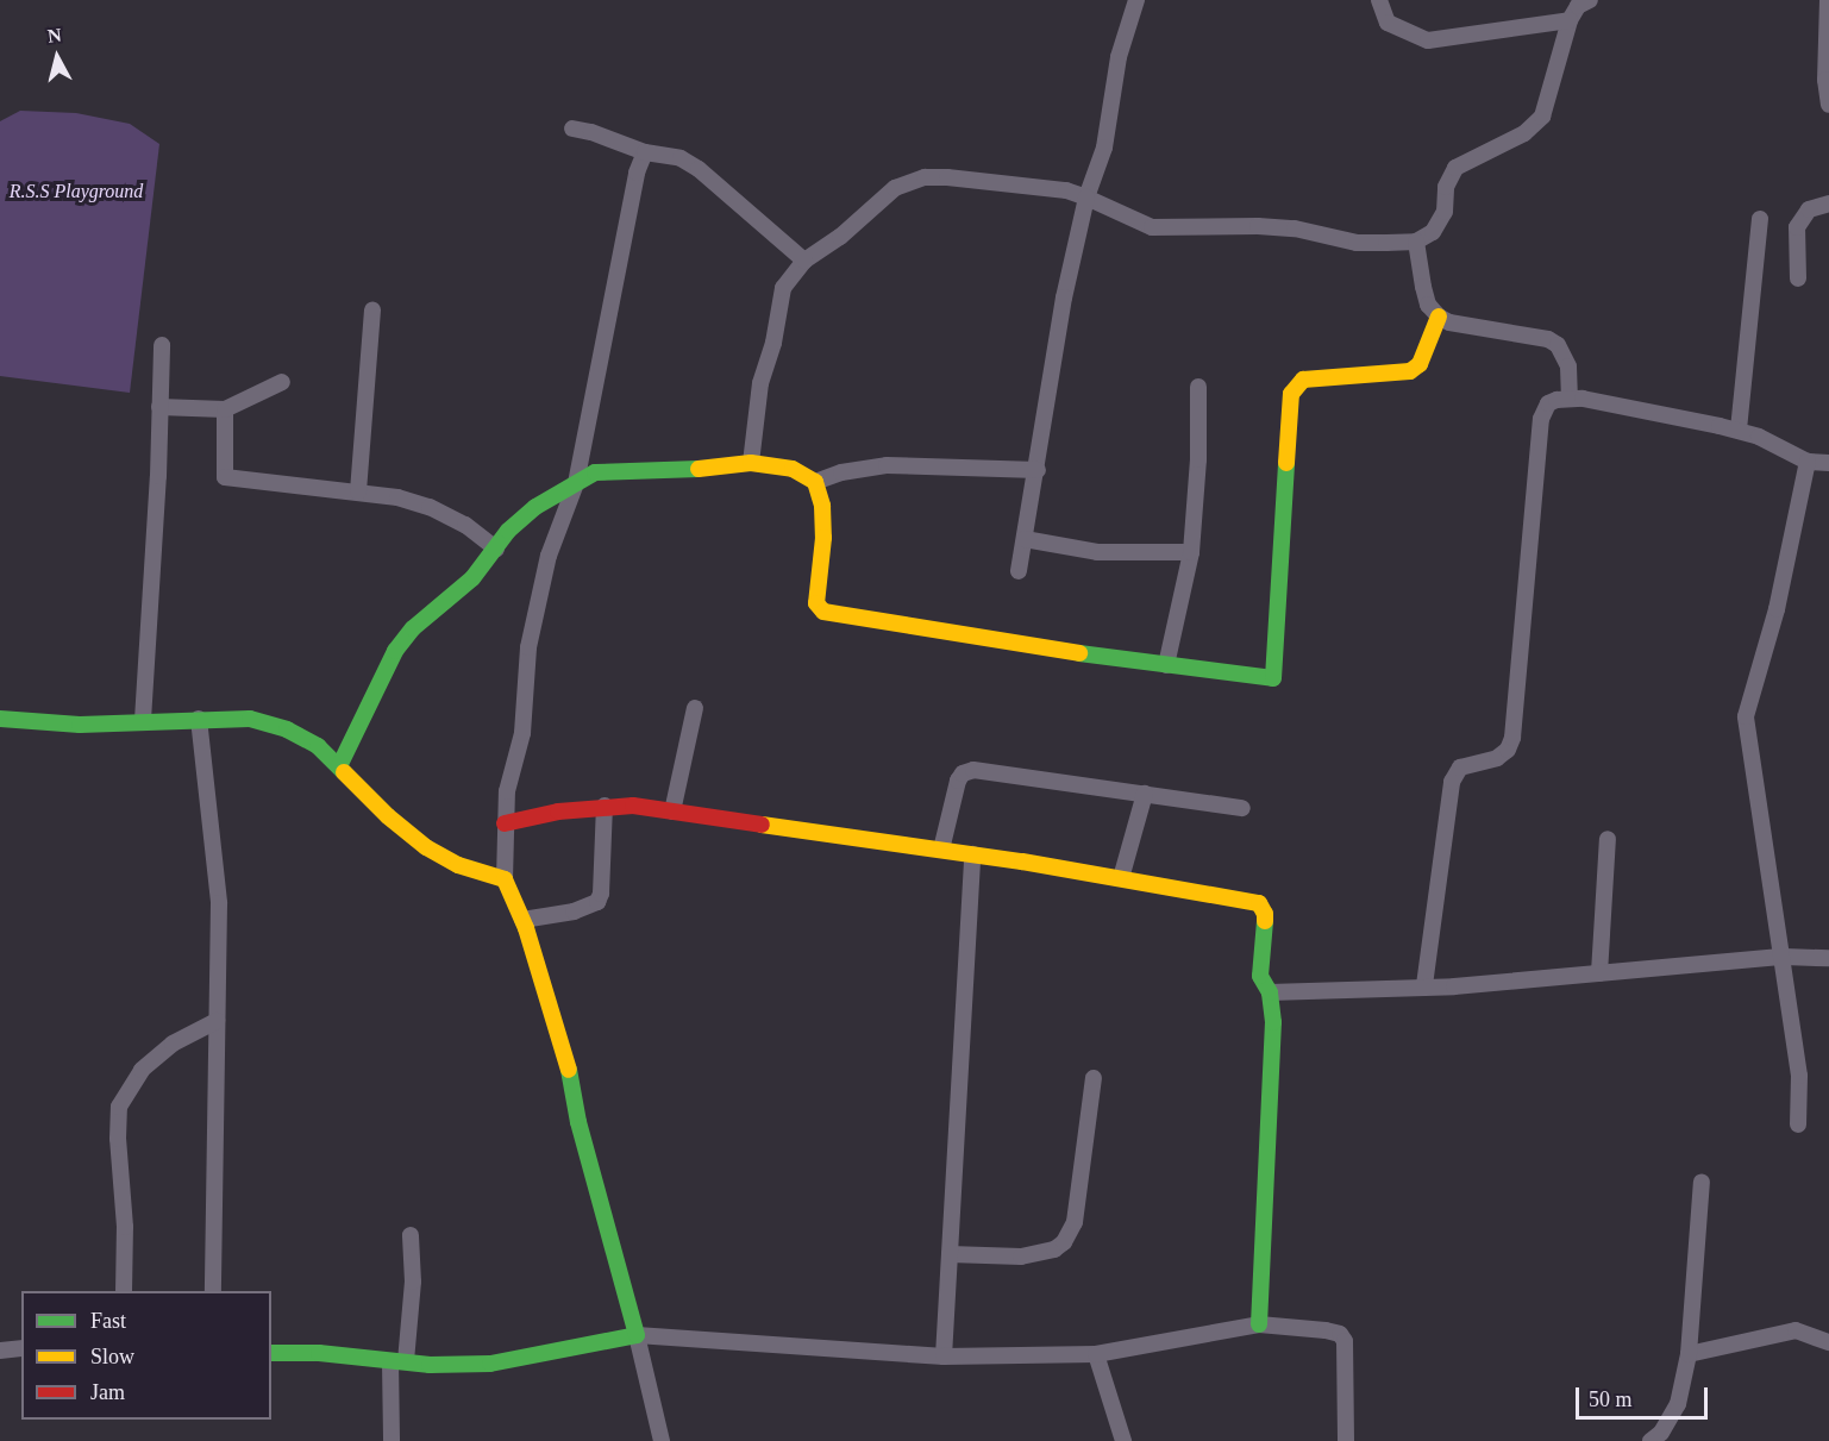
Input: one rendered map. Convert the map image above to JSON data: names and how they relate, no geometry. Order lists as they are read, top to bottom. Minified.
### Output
{"parks":["R.S.S Playground"],"legend":["Fast","Slow","Jam"],"scale_bar":"50 m","north":"top"}
